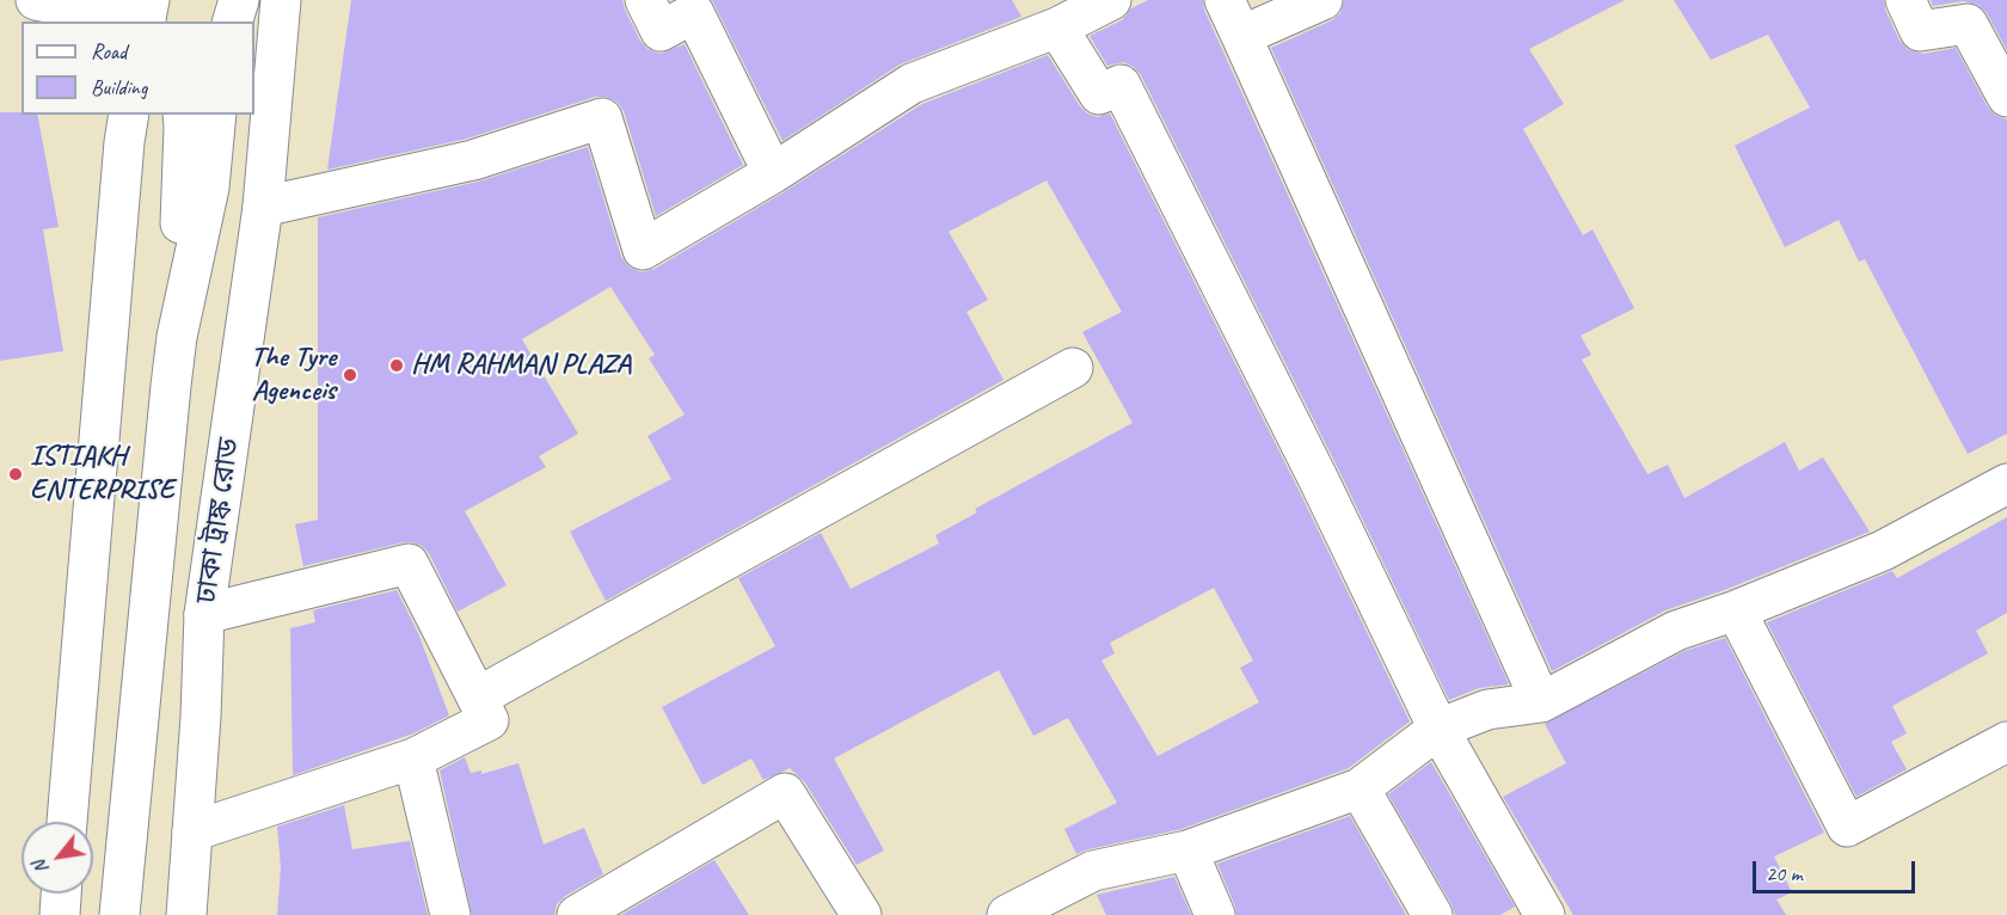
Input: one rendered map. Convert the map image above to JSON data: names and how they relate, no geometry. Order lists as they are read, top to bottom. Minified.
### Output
{"streets":{"street":["ঢাকা ট্রাঙ্ক রোড"]},"places":["HM RAHMAN PLAZA","The Tyre Agenceis","ISTIAKH ENTERPRISE"],"legend":["Road","Building"],"scale_bar":"20 m","north":"bottom left"}
